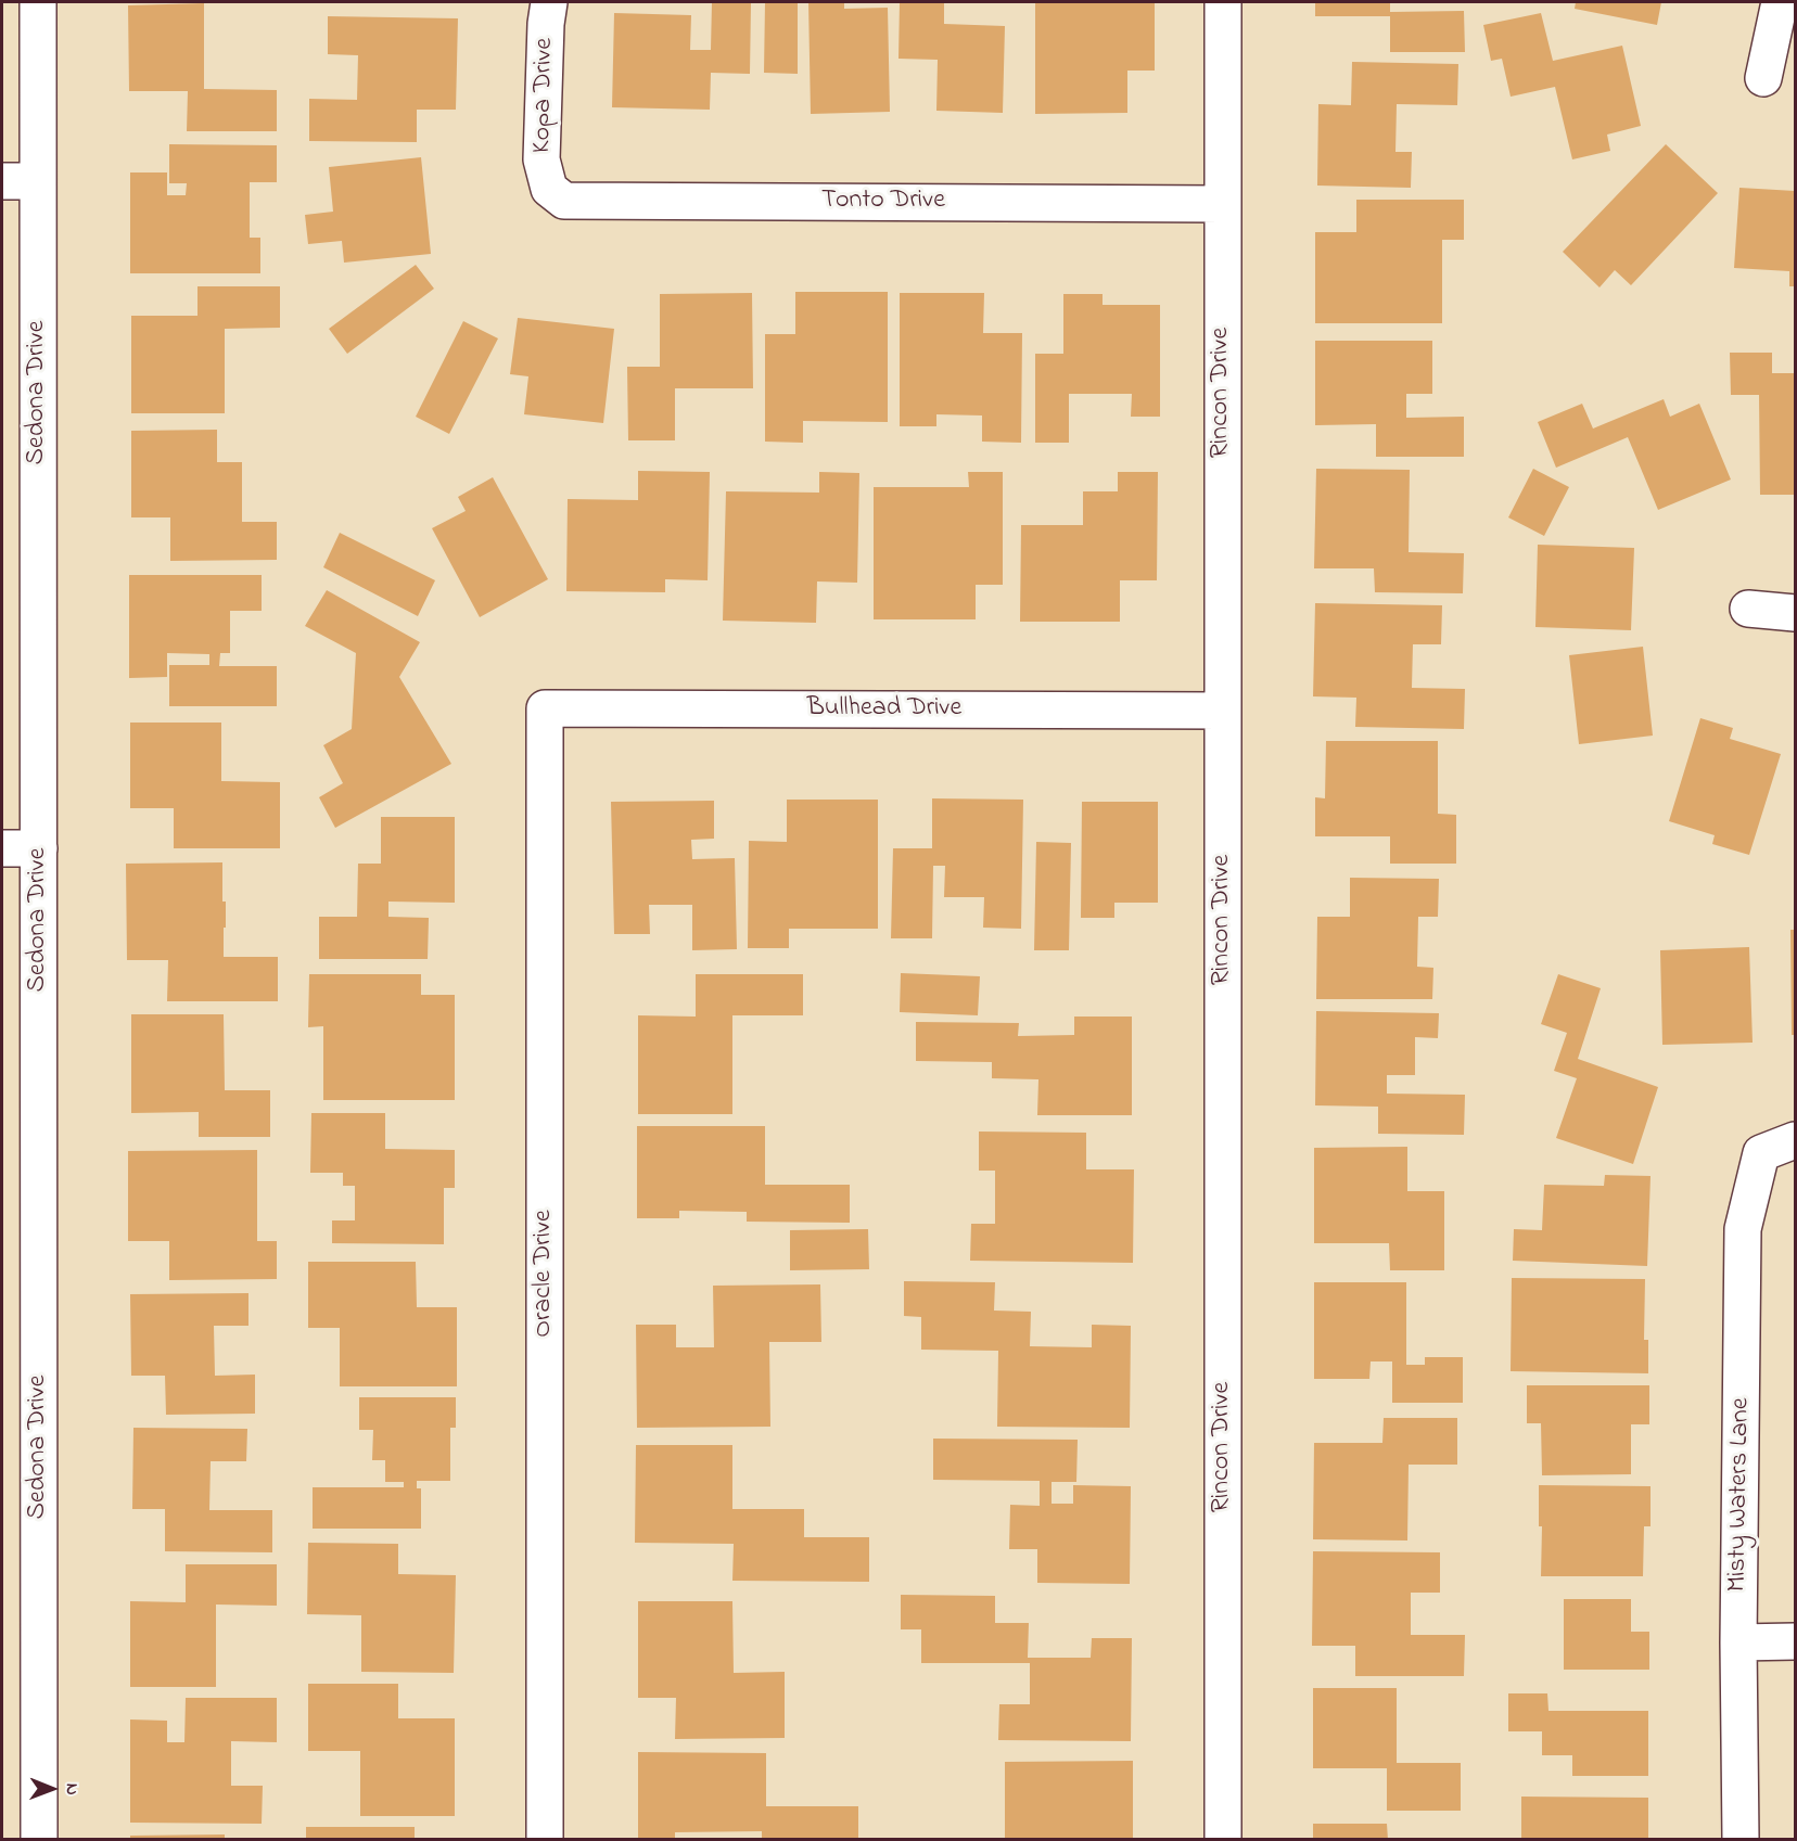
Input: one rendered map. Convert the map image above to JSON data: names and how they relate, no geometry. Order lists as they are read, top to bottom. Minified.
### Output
{"streets":{"street":["Kopa Drive","Tonto Drive","Sedona Drive","Rincon Drive","Bullhead Drive","Oracle Drive","Misty Waters Lane"]},"crossings":[["Kopa Drive","Tonto Drive"],["Tonto Drive","Rincon Drive"],["Rincon Drive","Bullhead Drive"],["Bullhead Drive","Oracle Drive"]],"north":"right"}
